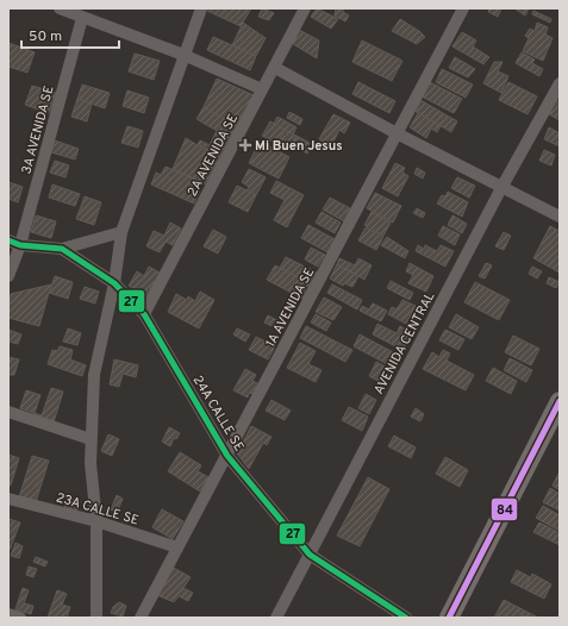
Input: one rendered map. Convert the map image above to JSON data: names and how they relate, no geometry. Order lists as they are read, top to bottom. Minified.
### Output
{"streets":{"street":["3A AVENIDA SE","2A AVENIDA SE","1A AVENIDA SE","AVENIDA CENTRAL","24A CALLE SE","23A CALLE SE"]},"crossings":[["3A AVENIDA SE","24A CALLE SE"],["2A AVENIDA SE","24A CALLE SE"],["1A AVENIDA SE","24A CALLE SE"],["1A AVENIDA SE","23A CALLE SE"],["AVENIDA CENTRAL","24A CALLE SE"]],"places":{"health":["Mi Buen Jesus"]},"lines":["transit line 27","transit line 84"],"scale_bar":"50 m"}
